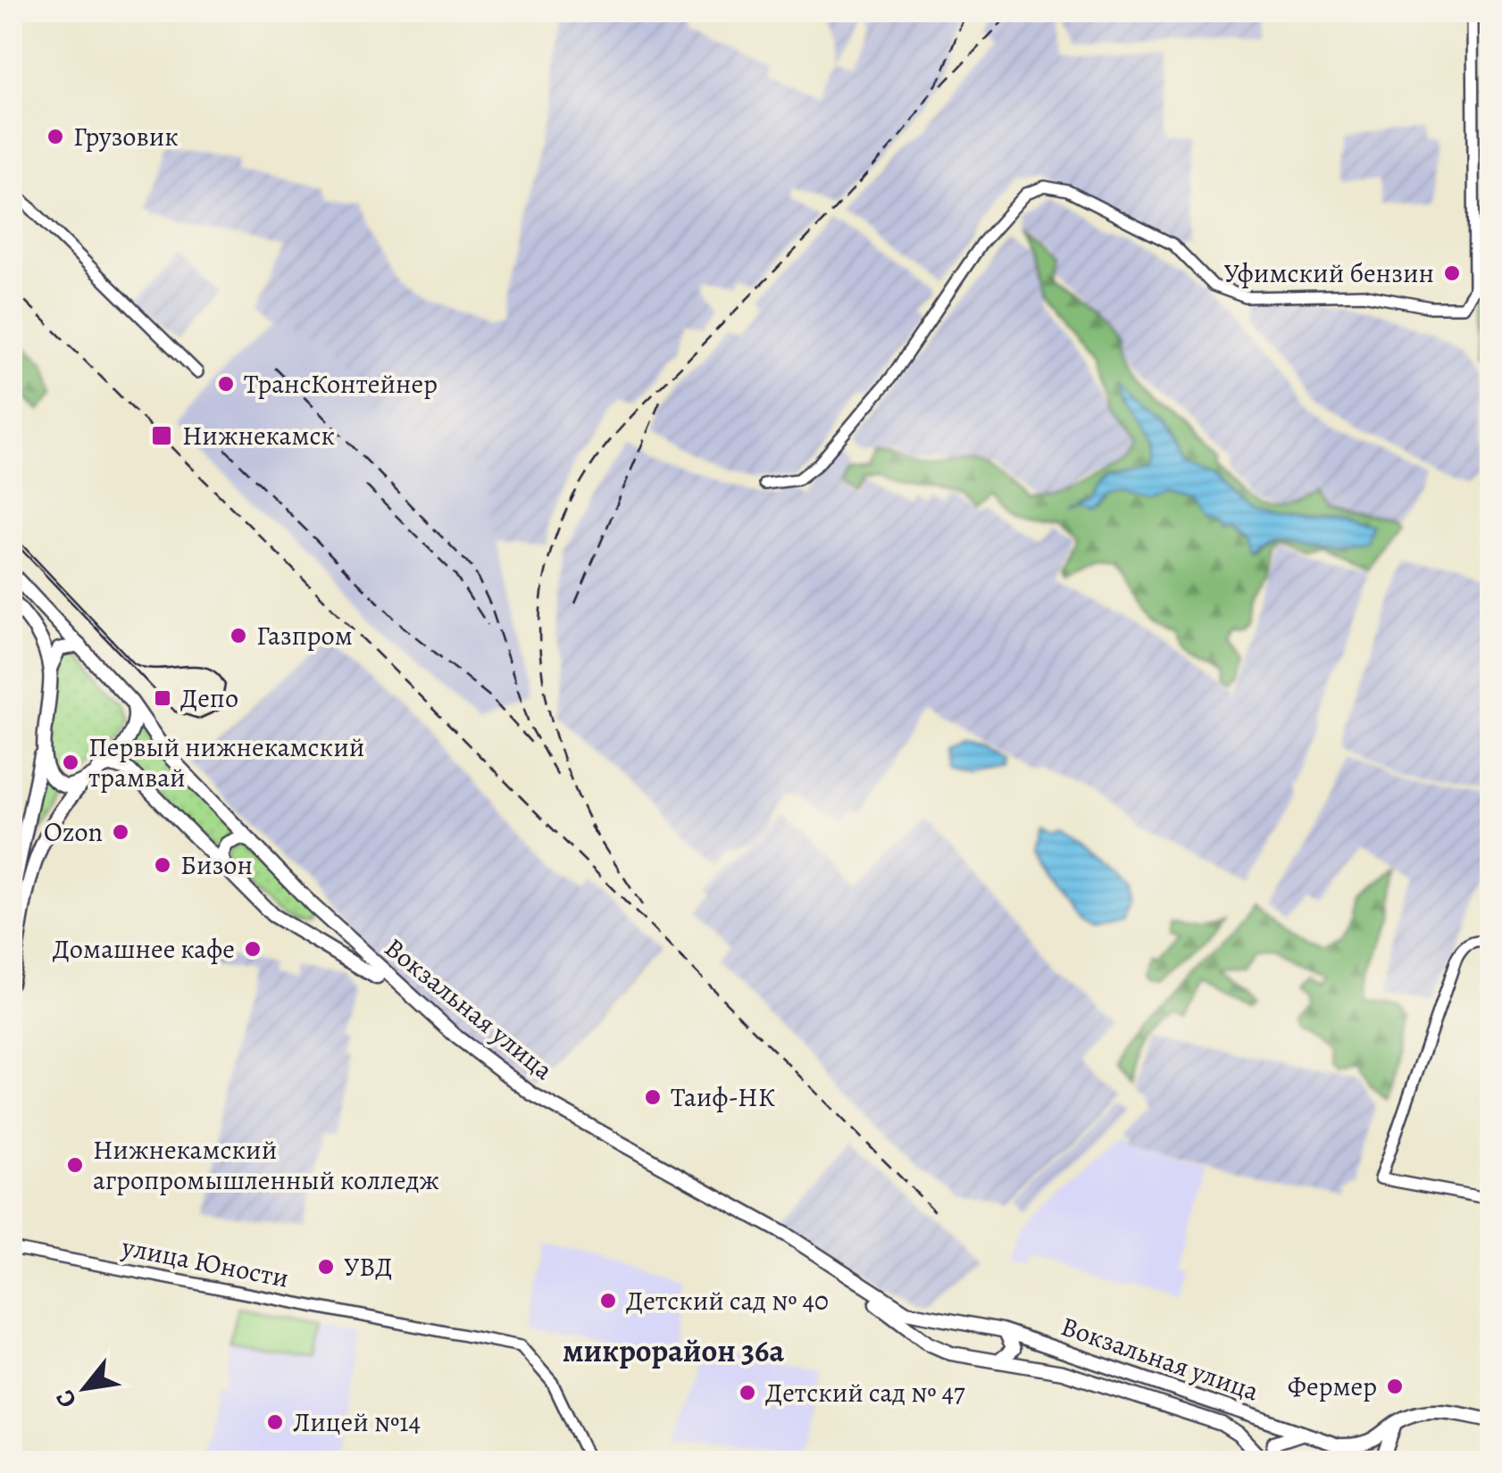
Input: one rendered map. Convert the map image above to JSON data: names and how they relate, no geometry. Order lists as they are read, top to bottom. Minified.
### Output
{"streets":{"main road":["Вокзальная улица"],"street":["улица Юности"]},"districts":["микрорайон 36а"],"places":{"other":["Грузовик","Уфимский бензин","ТрансКонтейнер","Газпром","Первый нижнекамский трамвай","Ozon","Бизон","Домашнее кафе","Таиф-НК","Нижнекамский агропромышленный колледж","УВД","Детский сад № 40","Фермер","Детский сад № 47","Лицей №14"],"transit":["Нижнекамск","Депо"]},"north":"bottom left"}
